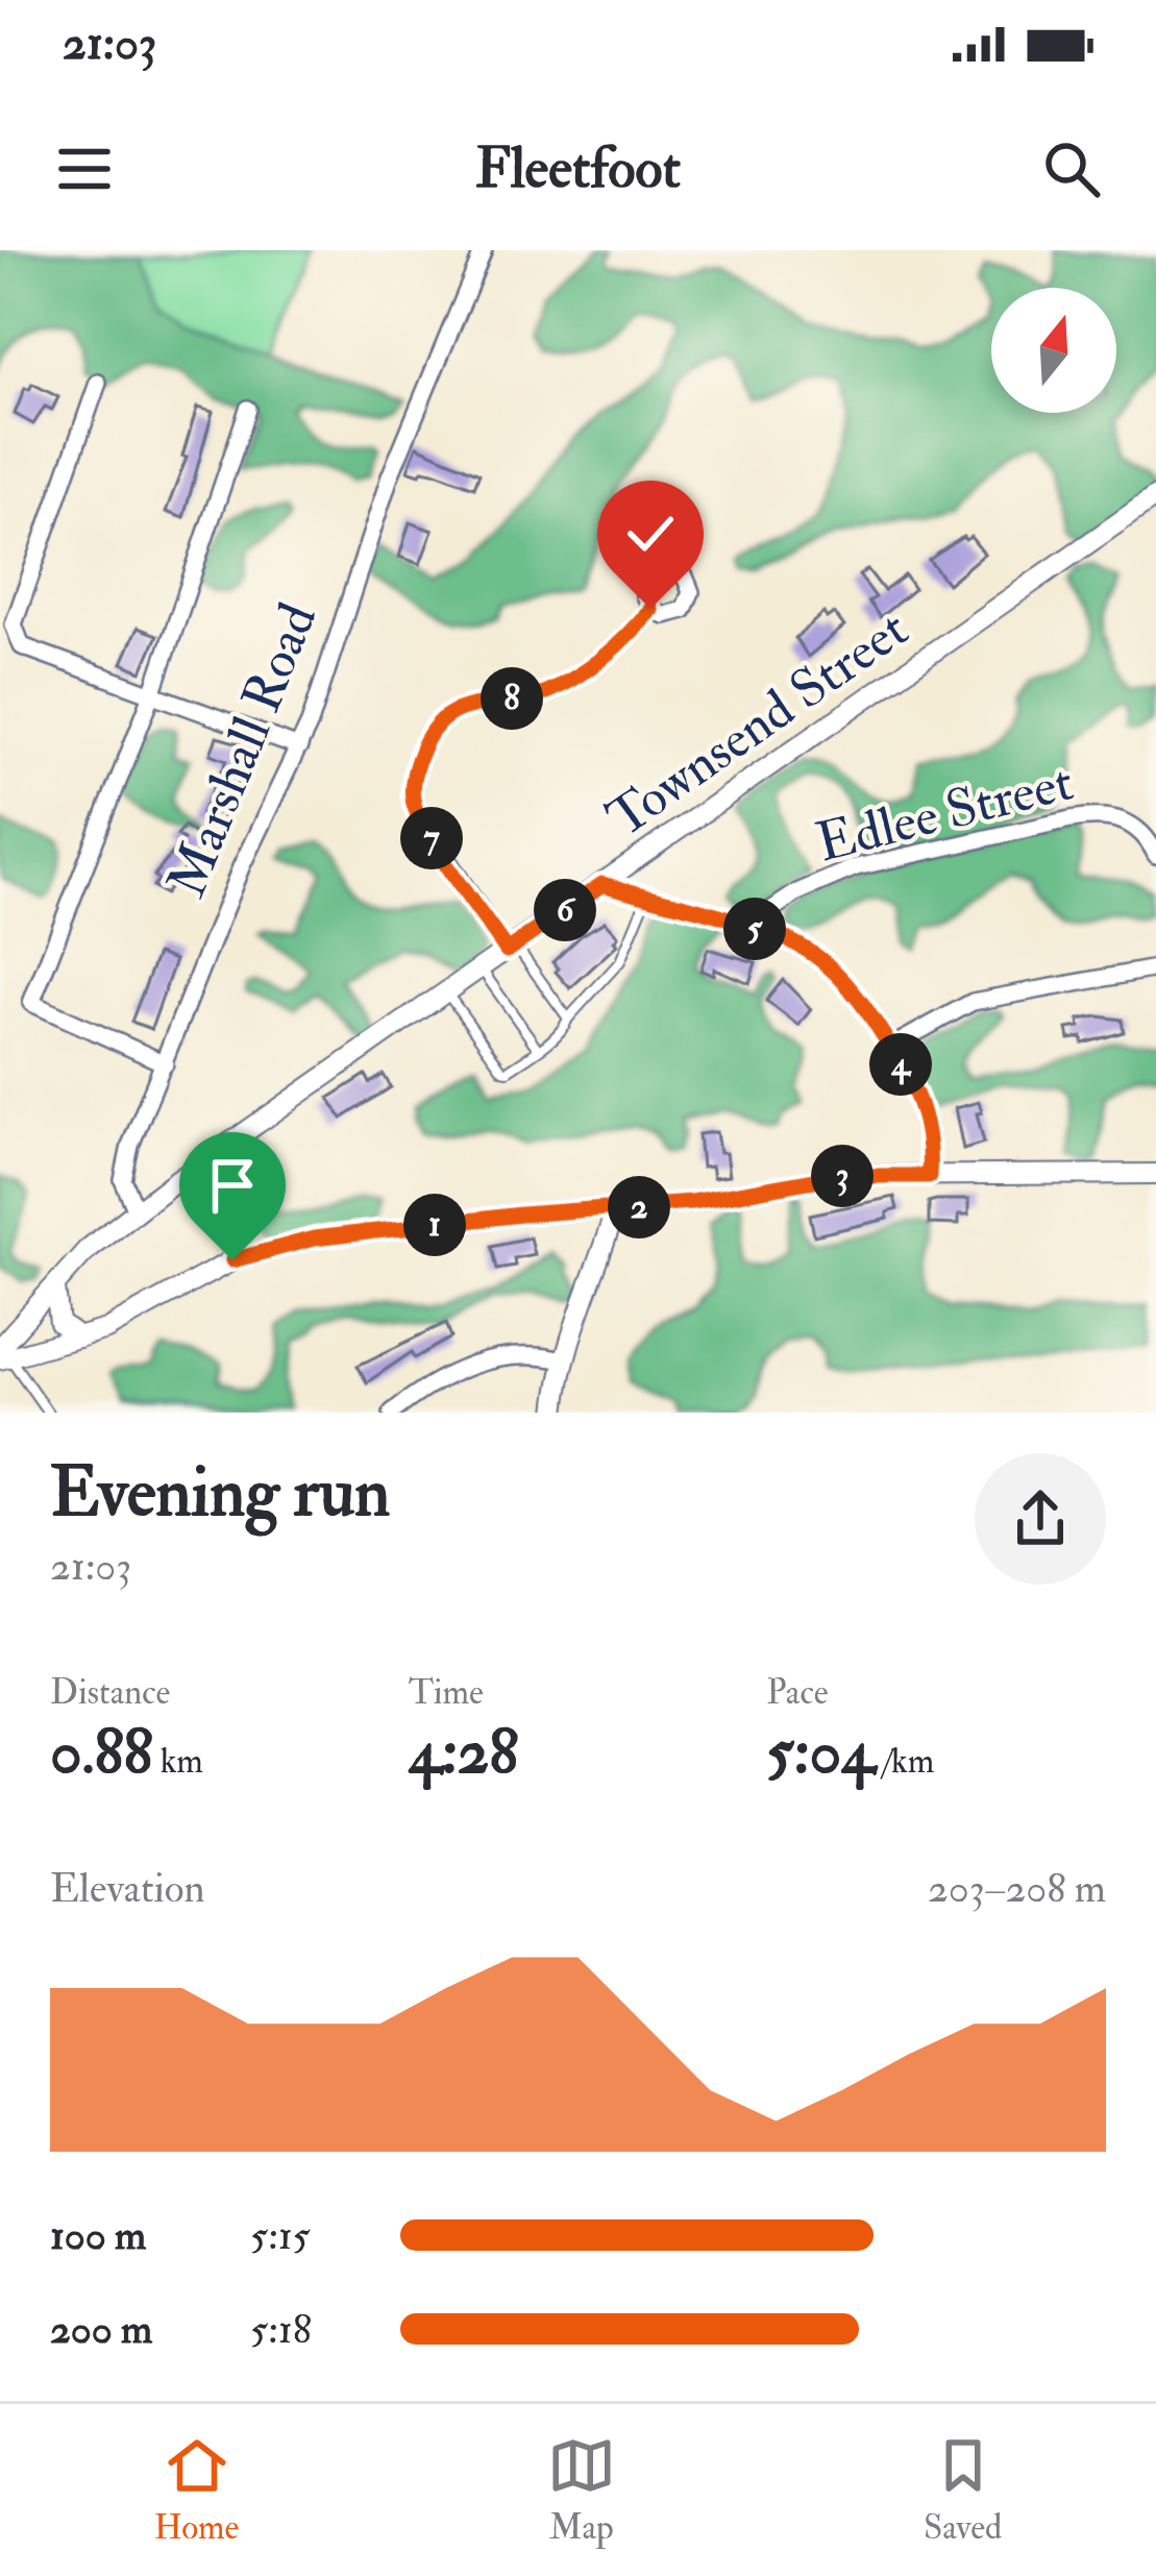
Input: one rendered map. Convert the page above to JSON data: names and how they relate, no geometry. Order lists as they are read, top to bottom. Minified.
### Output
{"streets":{"street":["Townsend Street","Marshall Road","Edlee Street"]},"crossings":[["Townsend Street","Marshall Road"]],"north":"top","page":{"status":"21:03","header":"Fleetfoot","pins":["8","7","6","5","4","3","2","1"],"heading":["Evening run","21:03"],"stats":[["Distance","0.88 km"],["Time","4:28"],["Pace","5:04 /km"]],"chart":["Elevation","203–208 m"],"list":[{"name":"100 m","note":"5:15"},{"name":"200 m","note":"5:18"}],"tabs":["Home","Map","Saved"]}}
